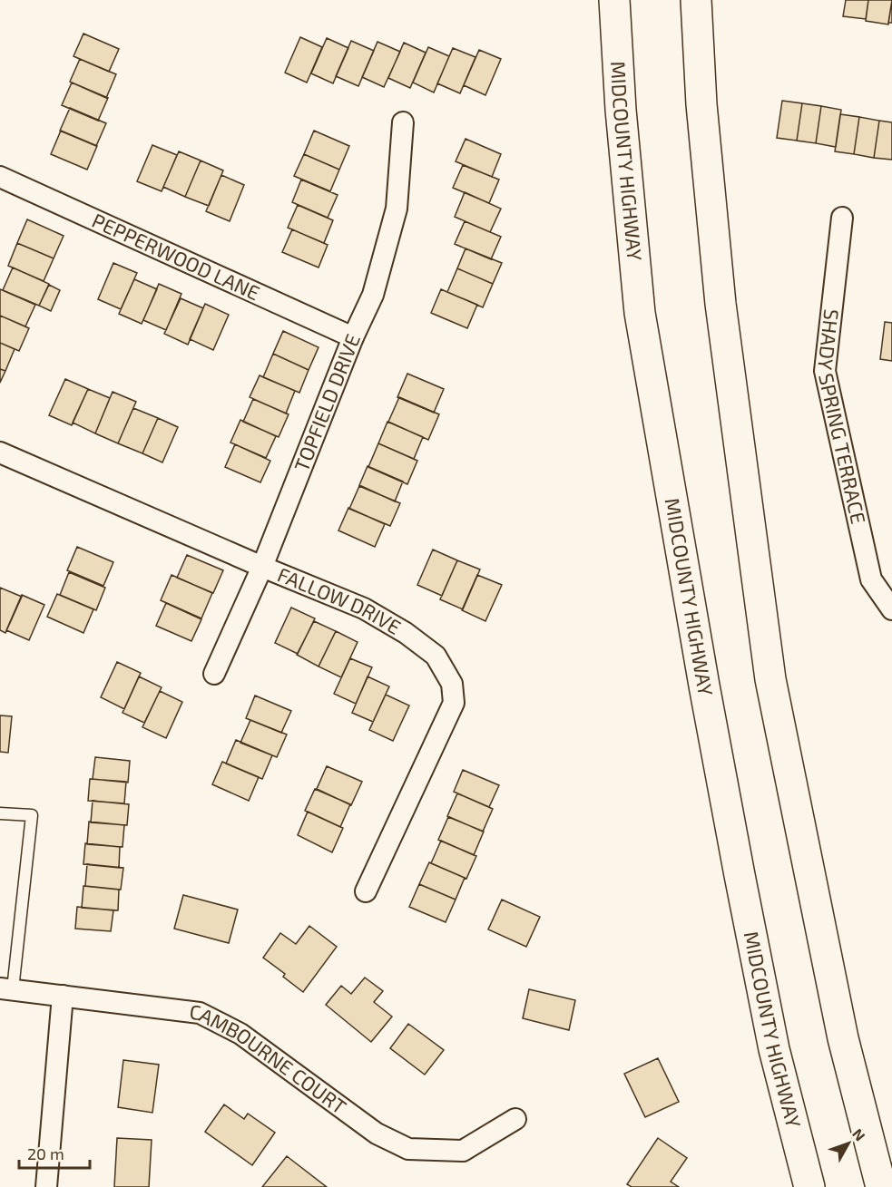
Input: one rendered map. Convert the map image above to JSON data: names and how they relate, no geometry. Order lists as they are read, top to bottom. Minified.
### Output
{"streets":{"main road":["MIDCOUNTY HIGHWAY"],"street":["PEPPERWOOD LANE","TOPFIELD DRIVE","SHADY SPRING TERRACE","FALLOW DRIVE","CAMBOURNE COURT"]},"crossings":[["PEPPERWOOD LANE","TOPFIELD DRIVE"],["TOPFIELD DRIVE","FALLOW DRIVE"]],"scale_bar":"20 m","north":"top right"}
